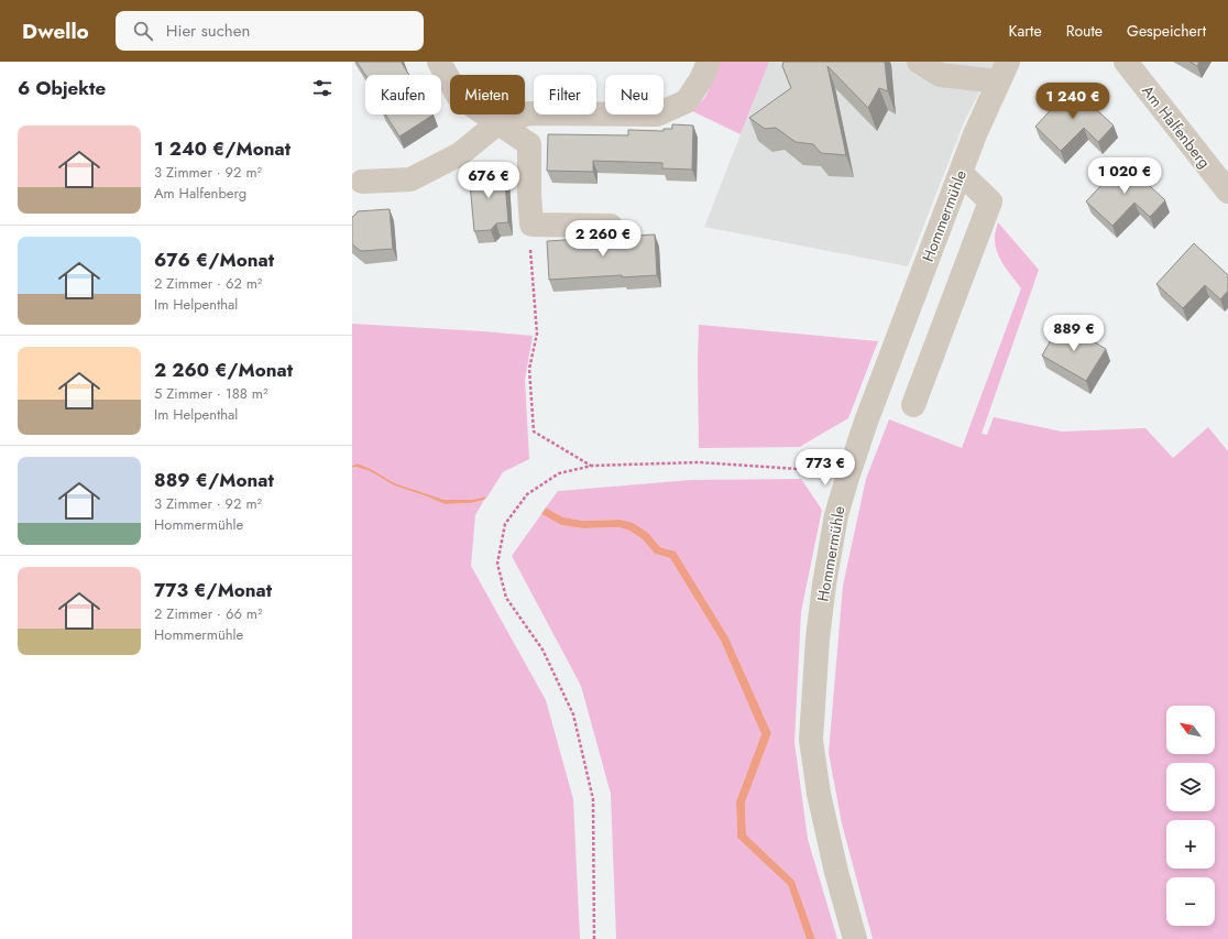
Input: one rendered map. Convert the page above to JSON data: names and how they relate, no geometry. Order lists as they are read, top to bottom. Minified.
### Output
{"streets":{"street":["Am Halfenberg","Hommermühle"]},"north":"top left","page":{"header":"Dwello","search":"Hier suchen","nav":["Karte","Route","Gespeichert"],"heading":"6 Objekte","chip":["Kaufen","Mieten","Filter","Neu"],"price":["1 240 €","1 020 €","676 €","2 260 €","889 €","773 €"],"list":[{"name":"1 240 €/Monat","note":"3 Zimmer · 92 m² · Am Halfenberg"},{"name":"676 €/Monat","note":"2 Zimmer · 62 m² · Im Helpenthal"},{"name":"2 260 €/Monat","note":"5 Zimmer · 188 m² · Im Helpenthal"},{"name":"889 €/Monat","note":"3 Zimmer · 92 m² · Hommermühle"},{"name":"773 €/Monat","note":"2 Zimmer · 66 m² · Hommermühle"}],"map_buttons":["+","−"]}}
